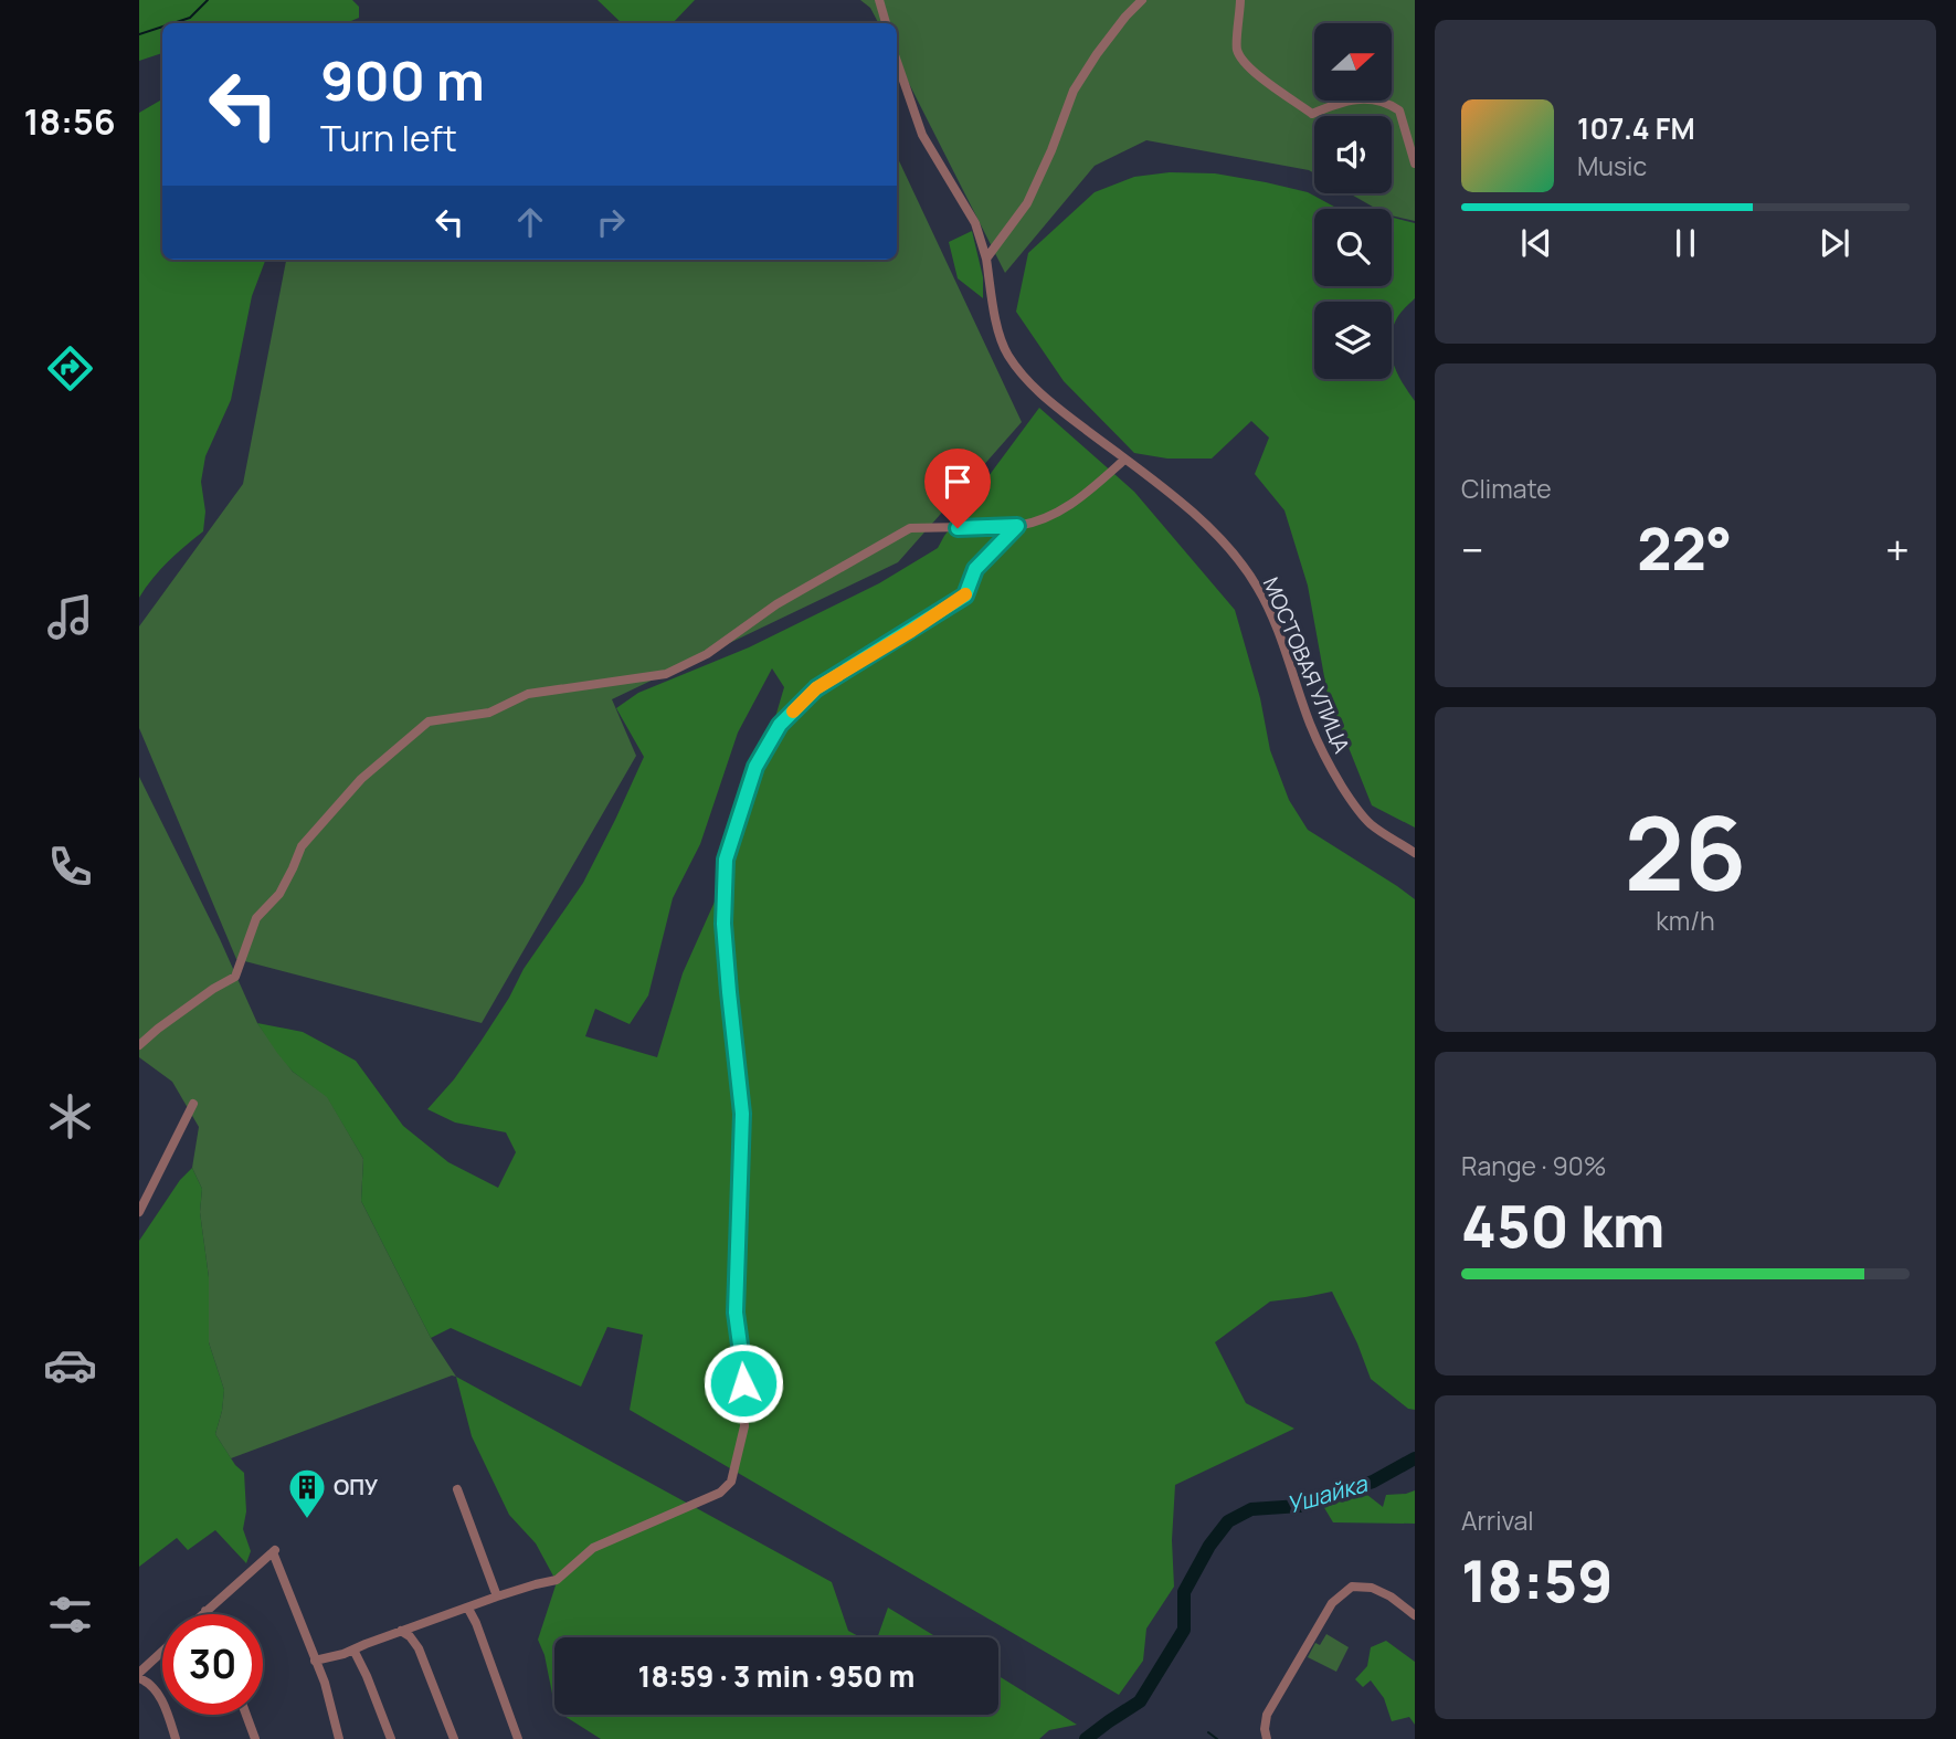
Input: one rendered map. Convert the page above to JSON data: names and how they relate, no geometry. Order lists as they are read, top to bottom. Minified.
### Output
{"streets":{"street":["МОСТОВАЯ УЛИЦА"]},"water":["Ушайка"],"places":{"building":["ОПУ"]},"north":"right","page":{"tabs":"18:56","turn":["900 m","Turn left"],"song":["107.4 FM","Music"],"tile":["Climate",["26","km/h"],["Range · 90%","450 km"],["Arrival","18:59"]],"heat":["−","22°","+"],"limit":"30","trip":"18:59 · 3 min · 950 m"}}
